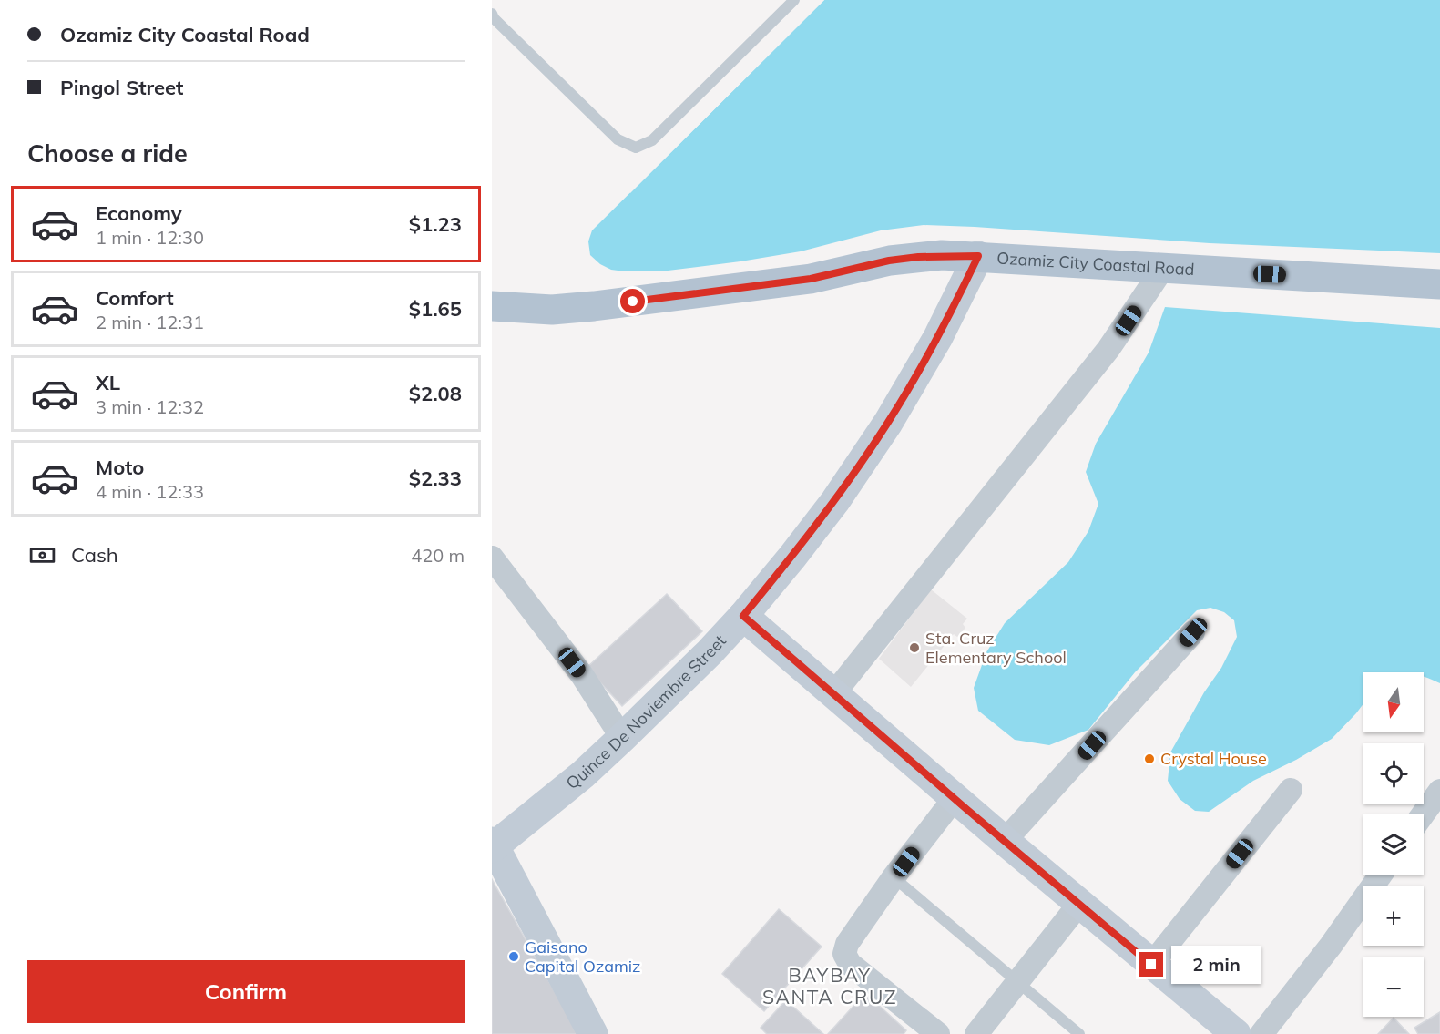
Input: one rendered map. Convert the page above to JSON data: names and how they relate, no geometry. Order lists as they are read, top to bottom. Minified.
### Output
{"streets":{"main road":["Ozamiz City Coastal Road"],"street":["Quince De Noviembre Street"]},"crossings":[["Ozamiz City Coastal Road","Quince De Noviembre Street"]],"districts":["BAYBAY SANTA CRUZ"],"places":["Sta. Cruz Elementary School","Crystal House","Gaisano Capital Ozamiz"],"north":"bottom","page":{"banner":["Ozamiz City Coastal Road","Pingol Street"],"heading":"Choose a ride","list":[{"name":"Economy","note":"1 min · 12:30","value":"$1.23"},{"name":"Comfort","note":"2 min · 12:31","value":"$1.65"},{"name":"XL","note":"3 min · 12:32","value":"$2.08"},{"name":"Moto","note":"4 min · 12:33","value":"$2.33"}],"pay":["Cash","420 m"],"map_buttons":["+","−"],"bubble":"2 min","buttons":"Confirm"}}
